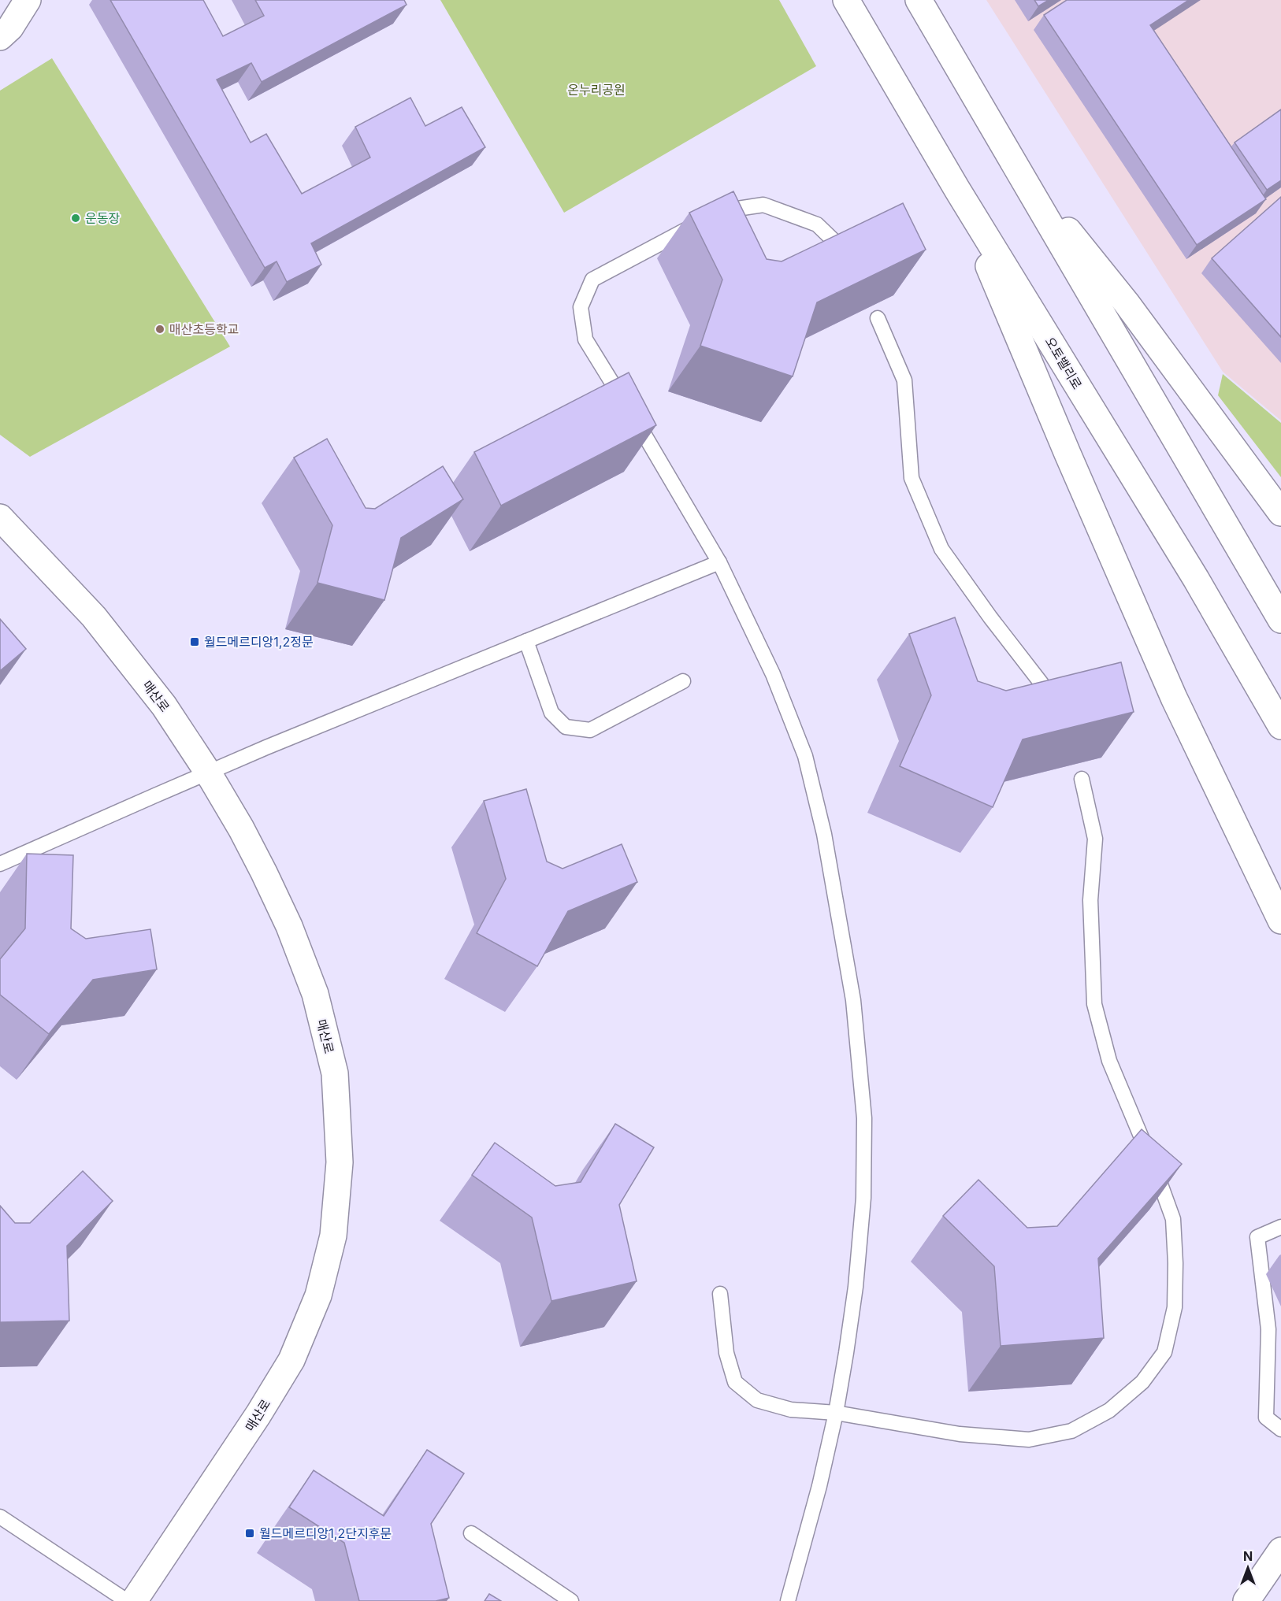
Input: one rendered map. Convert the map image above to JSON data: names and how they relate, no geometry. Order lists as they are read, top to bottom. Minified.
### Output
{"streets":{"main road":["오토밸리로","매산로"]},"parks":["온누리공원"],"places":{"other":["운동장","매산초등학교"],"transit":["월드메르디앙1,2정문","월드메르디앙1,2단지후문"]},"north":"top"}
